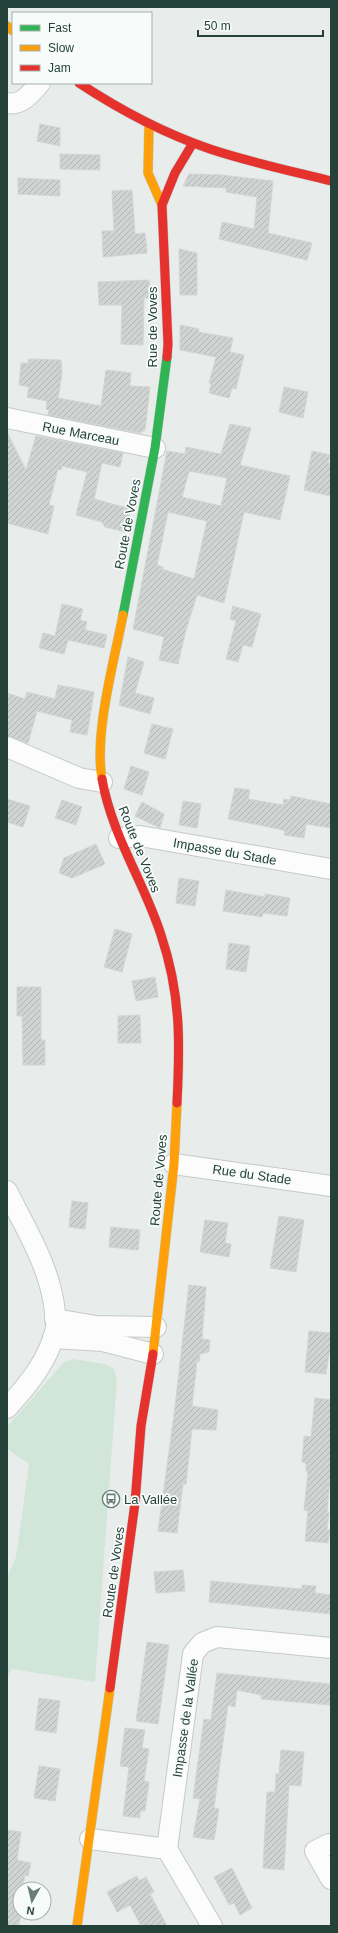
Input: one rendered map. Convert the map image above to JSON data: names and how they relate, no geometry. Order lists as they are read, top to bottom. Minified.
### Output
{"streets":{"street":["Rue de Voves","Rue Marceau","Route de Voves","Impasse du Stade","Rue du Stade","Impasse de la Vallée"]},"crossings":[["Rue de Voves","Rue Marceau"],["Rue de Voves","Route de Voves"],["Rue Marceau","Route de Voves"],["Route de Voves","Impasse du Stade"],["Route de Voves","Rue du Stade"]],"places":{"bus stop":["La Vallée"]},"legend":["Fast","Slow","Jam"],"scale_bar":"50 m","north":"bottom"}
